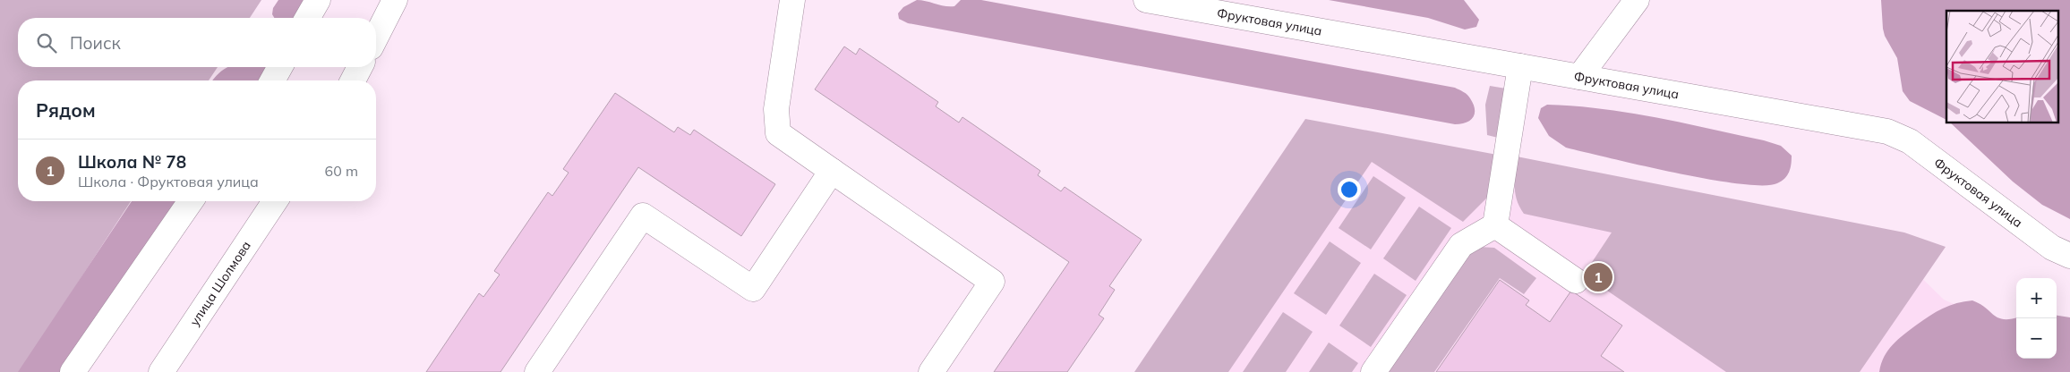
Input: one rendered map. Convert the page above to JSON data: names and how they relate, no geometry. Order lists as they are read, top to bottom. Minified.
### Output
{"streets":{"street":["Фруктовая улица","улица Шолмова"]},"page":{"search":"Поиск","heading":"Рядом","list":[{"mark":"1","name":"Школа № 78","note":"Школа · Фруктовая улица","value":"60 m"}],"pins":"1","map_buttons":["+","−"]}}
